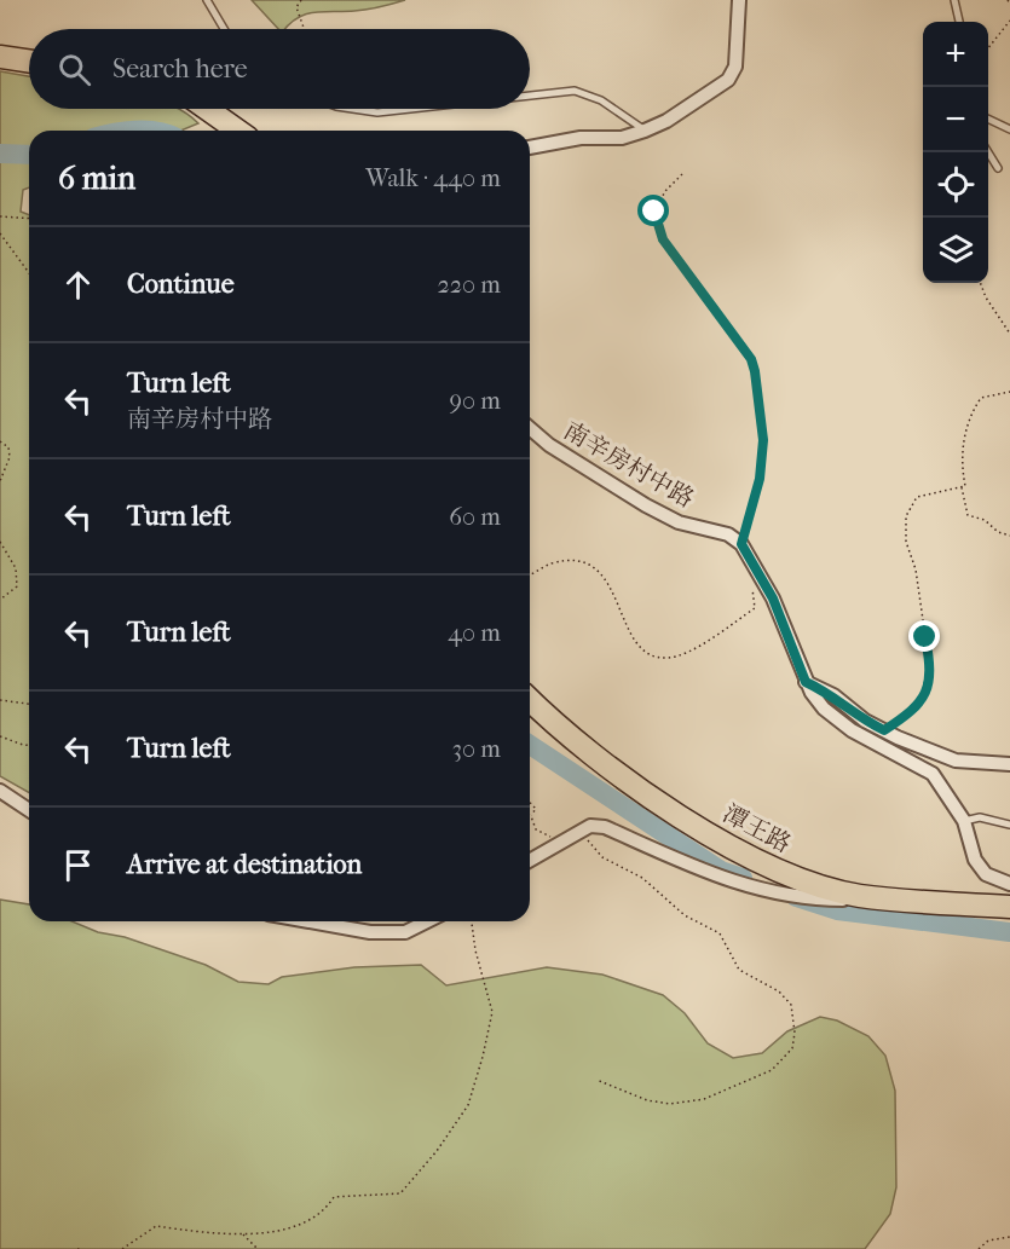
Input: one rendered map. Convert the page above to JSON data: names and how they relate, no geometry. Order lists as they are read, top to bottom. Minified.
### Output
{"streets":{"highway":["潭王路"],"street":["南辛房村中路"]},"page":{"map_buttons":["+","−"],"search":"Search here","heading":["6 min","Walk · 440 m"],"list":[["Continue","220 m"],["Turn left","南辛房村中路","90 m"],["Turn left","60 m"],["Turn left","40 m"],["Turn left","30 m"],"Arrive at destination"]}}
